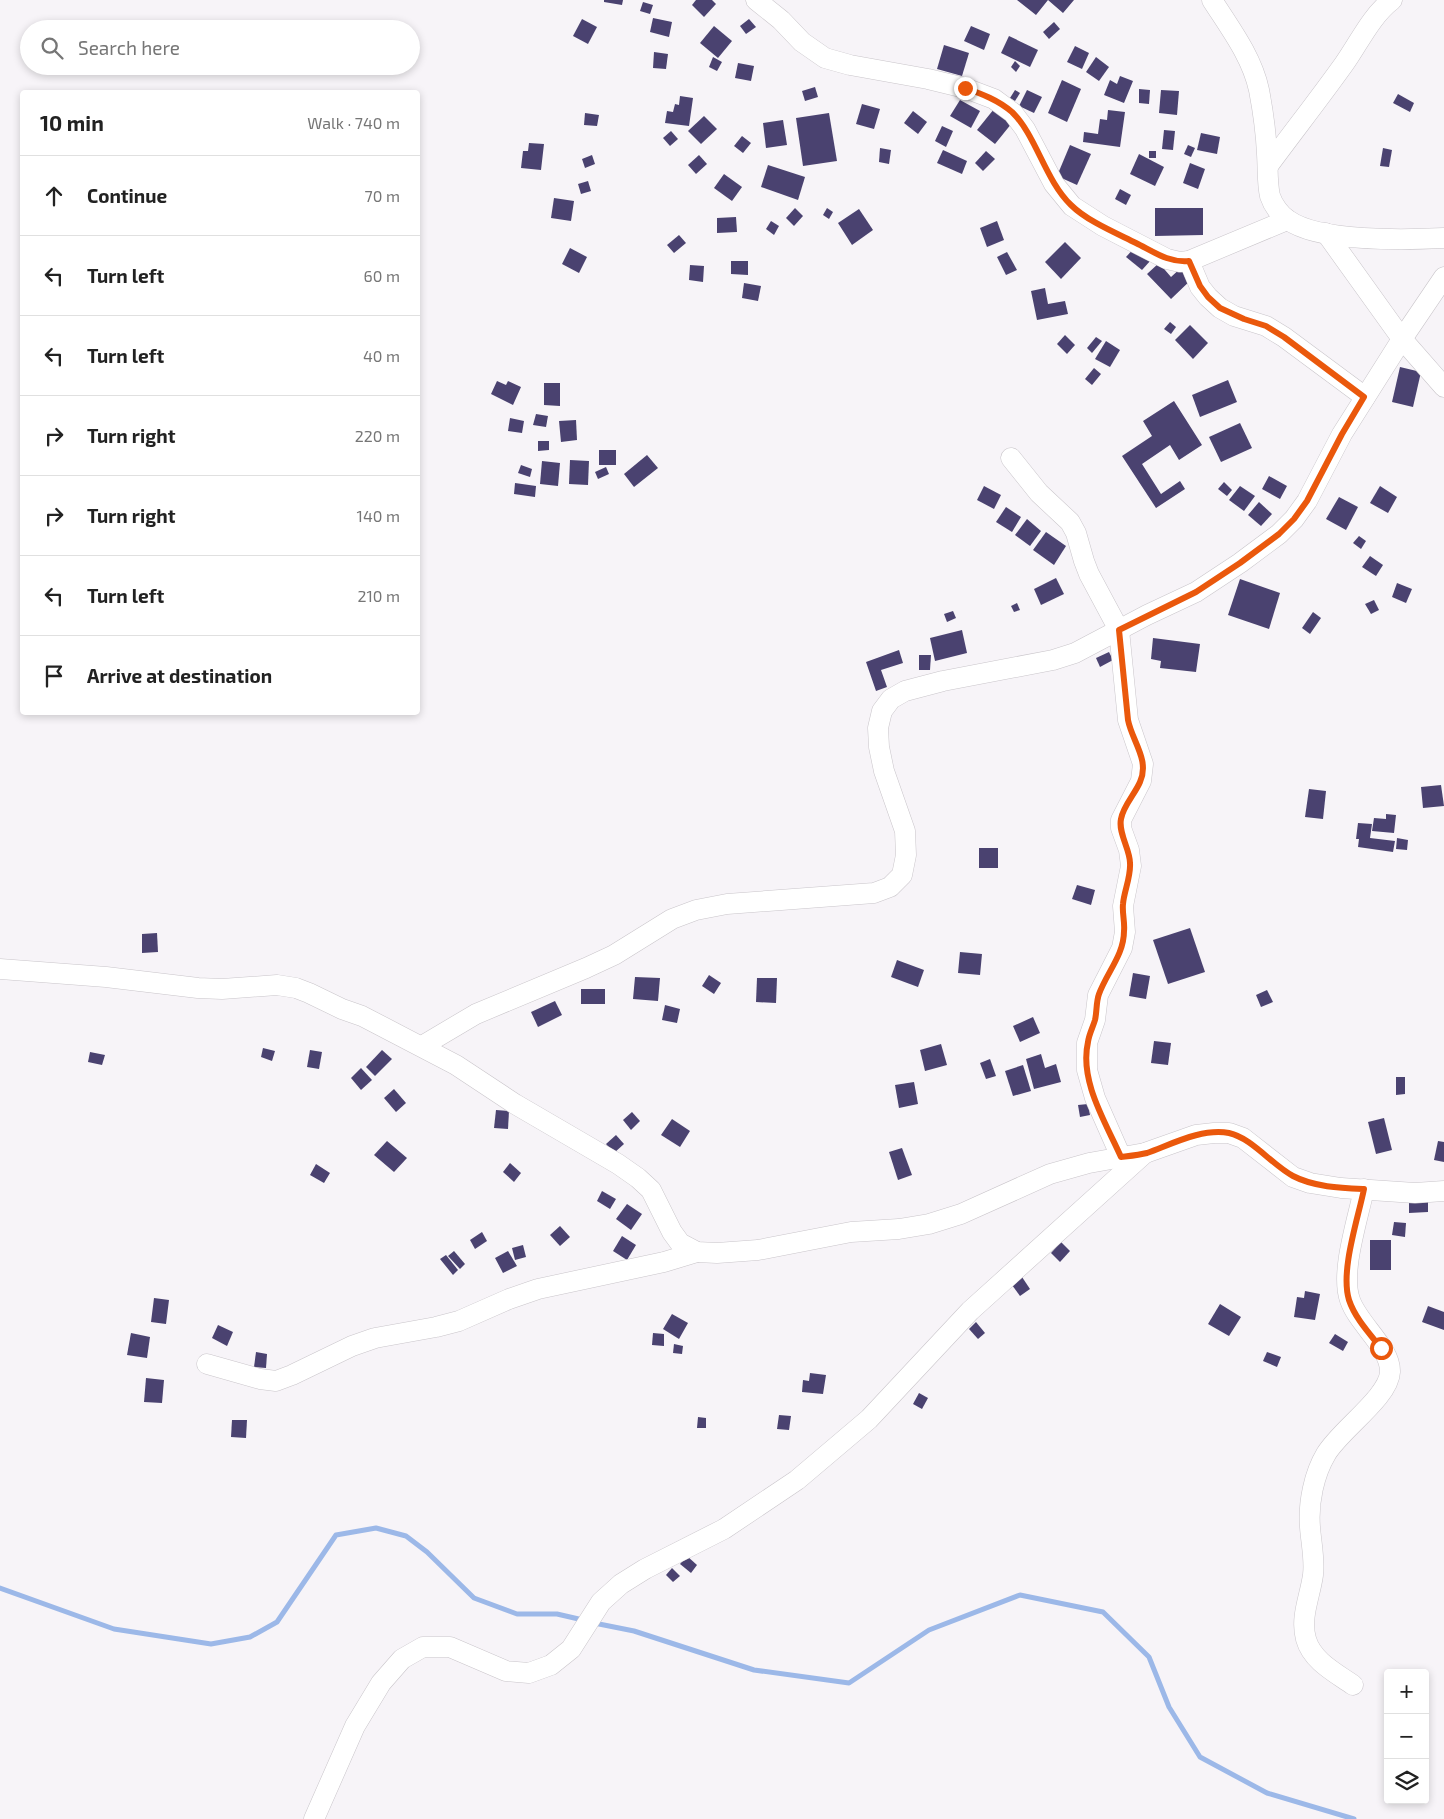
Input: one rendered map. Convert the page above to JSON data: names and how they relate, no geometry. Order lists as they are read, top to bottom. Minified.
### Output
{"page":{"search":"Search here","heading":["10 min","Walk · 740 m"],"list":[["Continue","70 m"],["Turn left","60 m"],["Turn left","40 m"],["Turn right","220 m"],["Turn right","140 m"],["Turn left","210 m"],"Arrive at destination"],"map_buttons":["+","−"]}}
